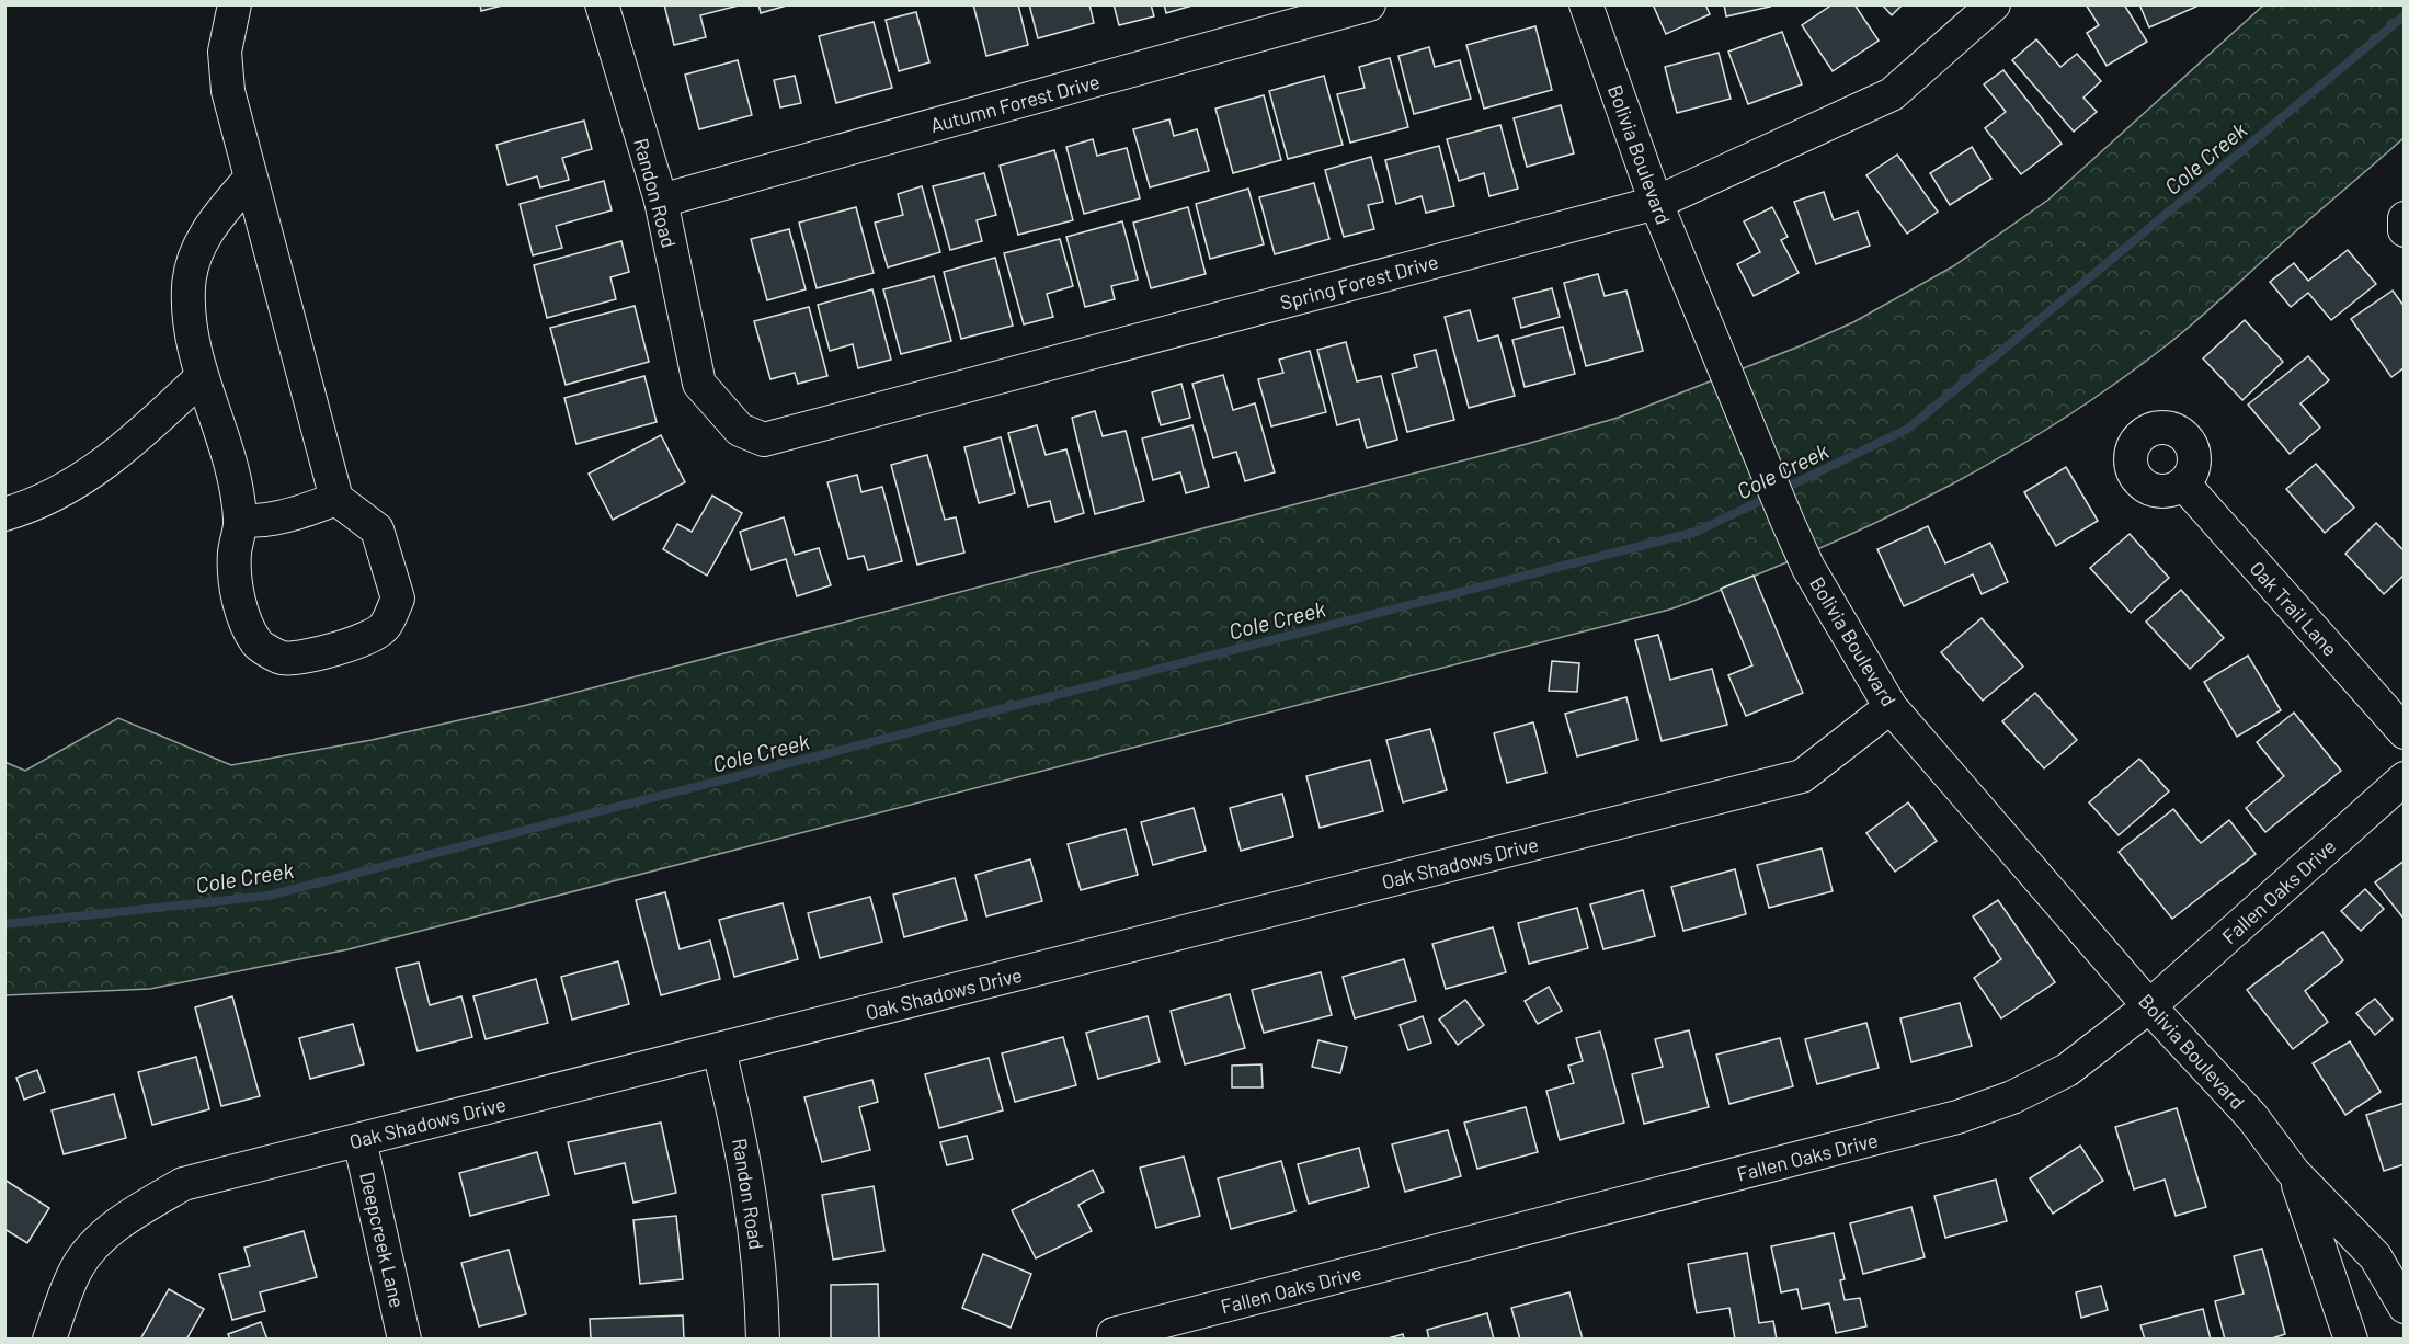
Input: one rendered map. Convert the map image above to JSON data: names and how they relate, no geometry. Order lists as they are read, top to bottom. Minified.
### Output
{"streets":{"street":["Autumn Forest Drive","Bolivia Boulevard","Randon Road","Spring Forest Drive","Oak Trail Lane","Oak Shadows Drive","Fallen Oaks Drive","Deepcreek Lane"]},"crossings":[["Autumn Forest Drive","Randon Road"],["Bolivia Boulevard","Spring Forest Drive"],["Bolivia Boulevard","Oak Shadows Drive"],["Bolivia Boulevard","Fallen Oaks Drive"],["Randon Road","Spring Forest Drive"],["Randon Road","Oak Shadows Drive"],["Oak Shadows Drive","Deepcreek Lane"]],"water":["Cole Creek"]}
